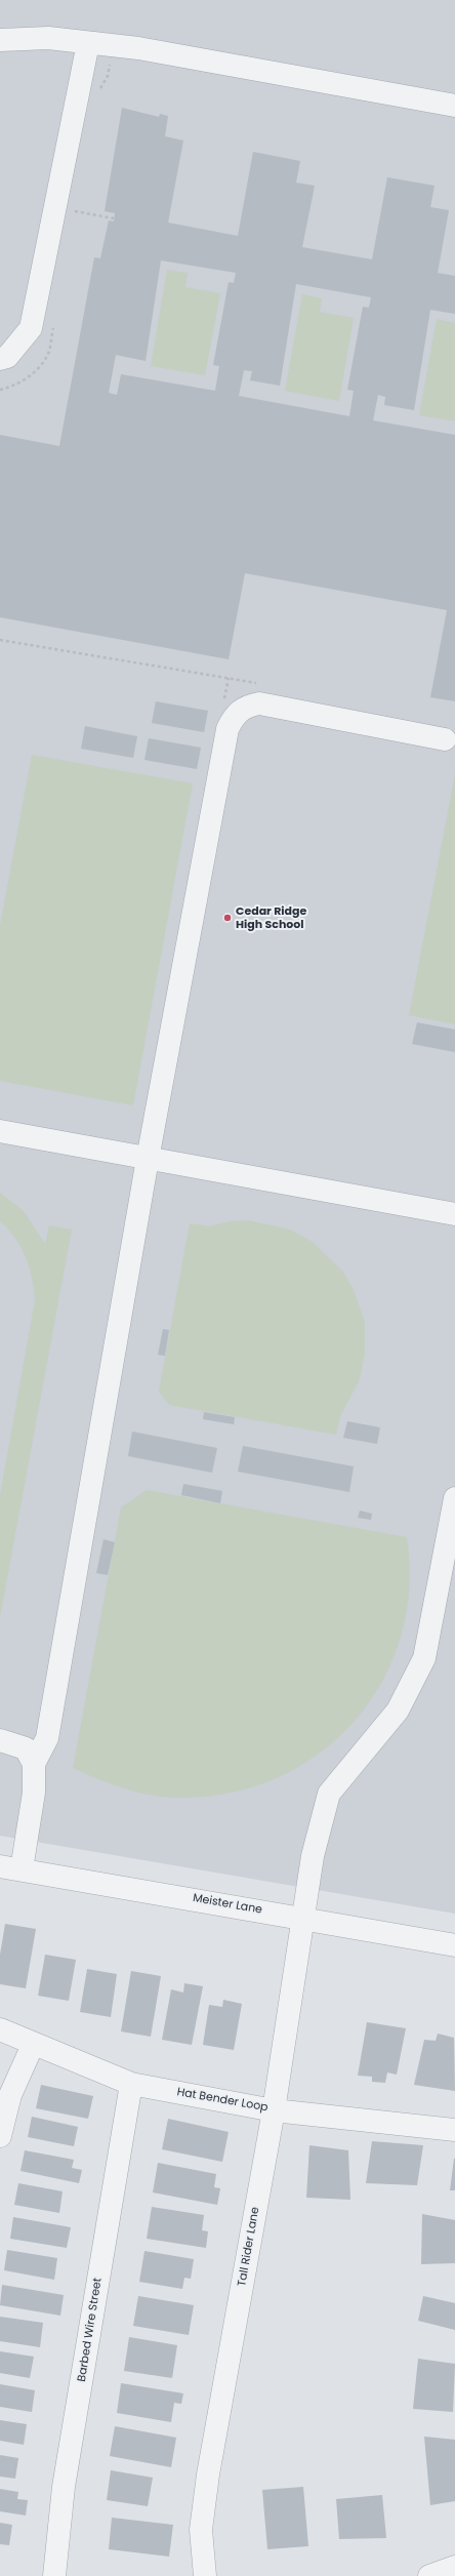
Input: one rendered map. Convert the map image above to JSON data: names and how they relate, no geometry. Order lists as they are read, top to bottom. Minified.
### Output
{"streets":{"street":["Meister Lane","Hat Bender Loop","Tall Rider Lane","Barbed Wire Street"]},"crossings":[["Meister Lane","Tall Rider Lane"],["Hat Bender Loop","Tall Rider Lane"],["Hat Bender Loop","Barbed Wire Street"]],"places":["Cedar Ridge High School"]}
